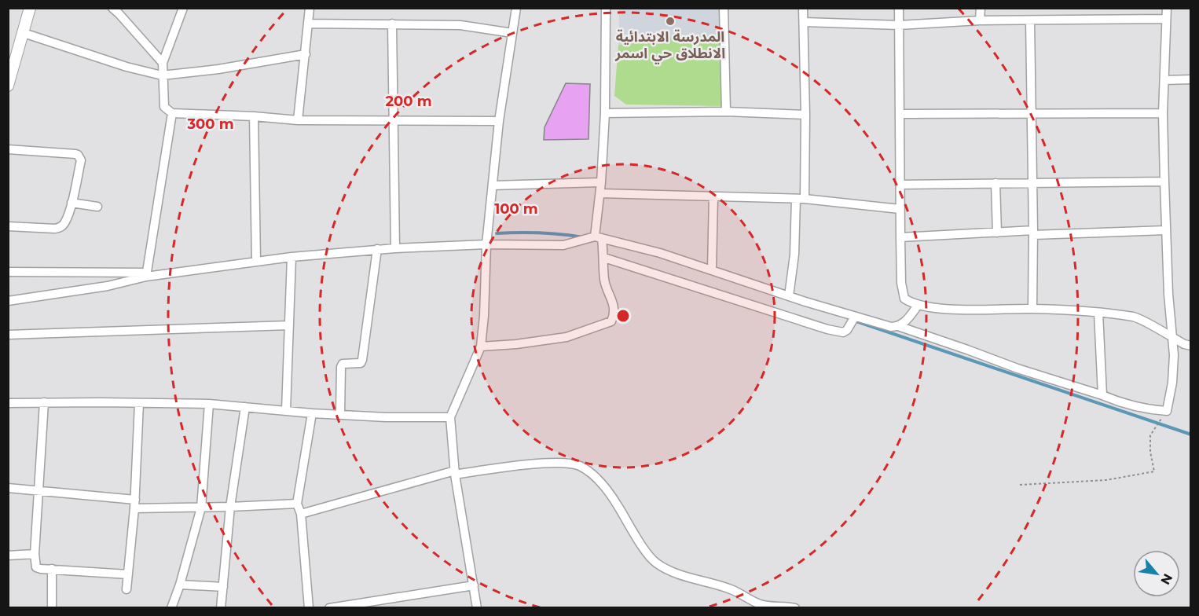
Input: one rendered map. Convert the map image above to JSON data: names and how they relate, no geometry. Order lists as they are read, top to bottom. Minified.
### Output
{"places":["المدرسة الابتدائية الانطلاق حي اسمر"],"north":"bottom right","rings":["200 m","300 m","100 m"]}
